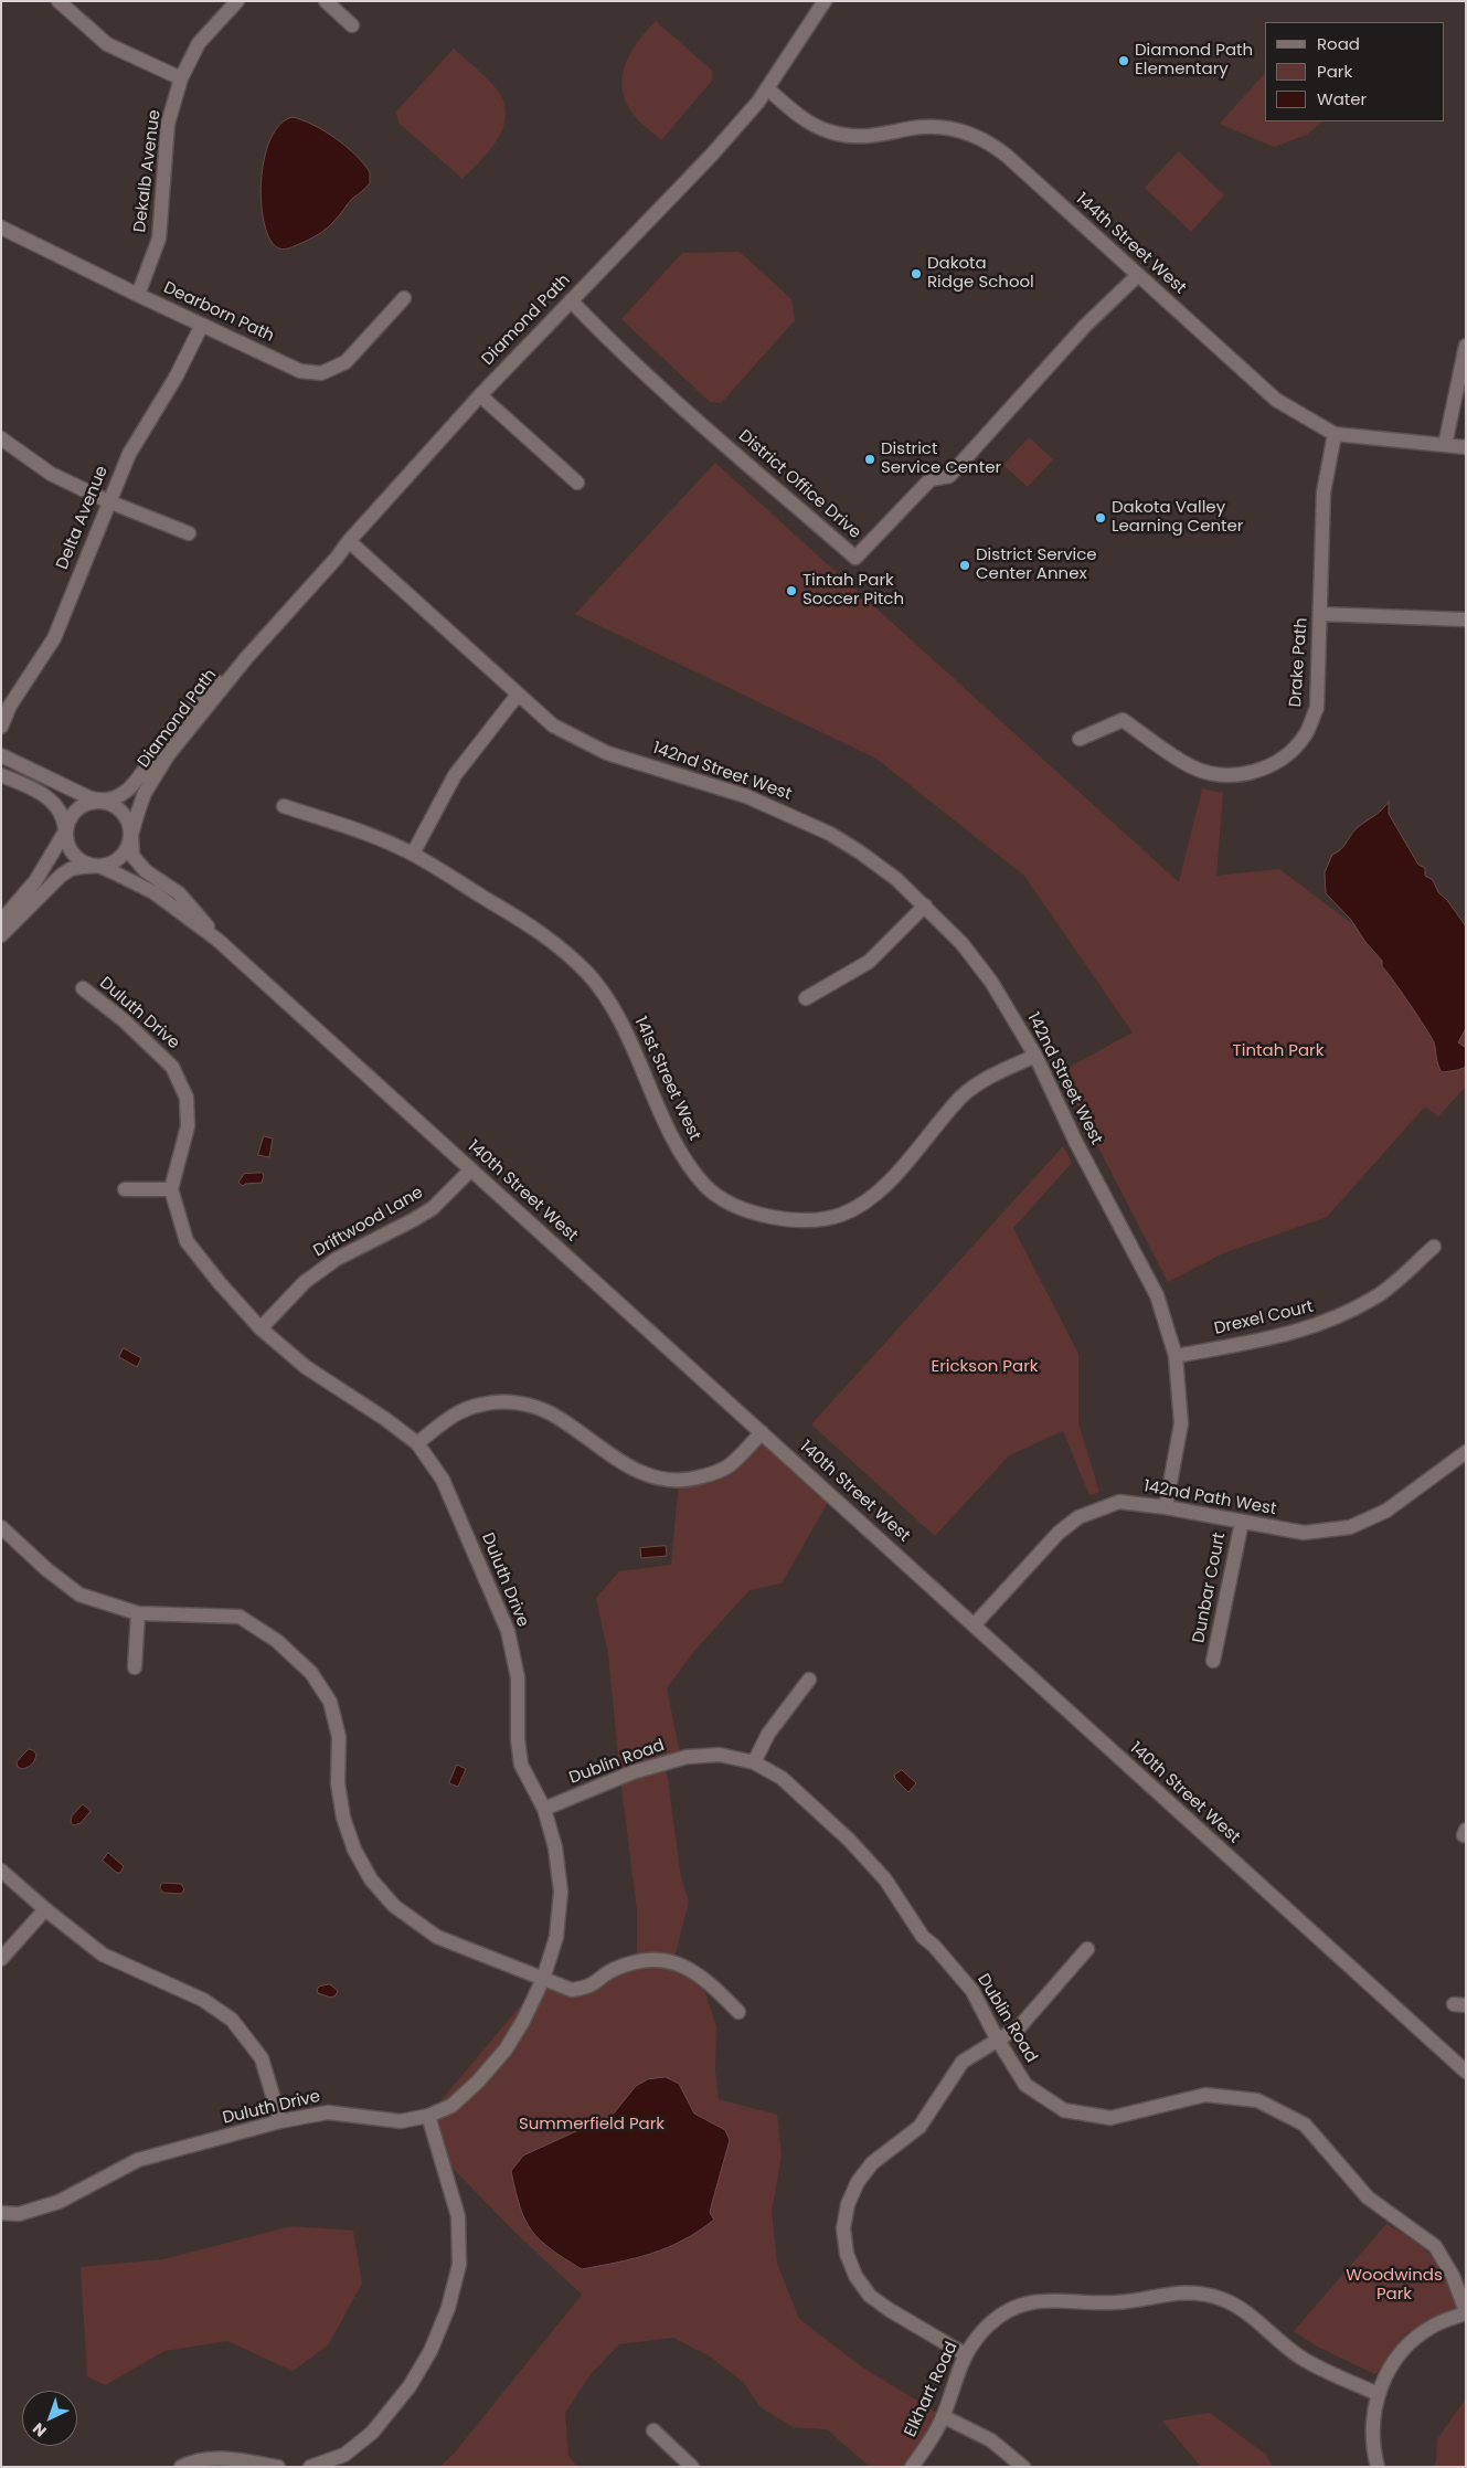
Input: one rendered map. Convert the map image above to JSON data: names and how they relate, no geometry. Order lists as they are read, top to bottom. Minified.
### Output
{"streets":{"street":["Dekalb Avenue","144th Street West","Dearborn Path","Diamond Path","District Office Drive","Delta Avenue","Drake Path","142nd Street West","Duluth Drive","141st Street West","140th Street West","Driftwood Lane","Drexel Court","142nd Path West","Dunbar Court","Dublin Road","Elkhart Road"]},"crossings":[["Dekalb Avenue","Dearborn Path"],["144th Street West","Diamond Path"],["144th Street West","District Office Drive"],["144th Street West","Drake Path"],["Dearborn Path","Delta Avenue"],["Diamond Path","District Office Drive"],["Diamond Path","142nd Street West"],["Diamond Path","140th Street West"],["142nd Street West","141st Street West"],["142nd Street West","Drexel Court"],["142nd Street West","142nd Path West"],["Duluth Drive","Driftwood Lane"],["Duluth Drive","Dublin Road"],["140th Street West","Driftwood Lane"],["140th Street West","142nd Path West"],["142nd Path West","Dunbar Court"]],"parks":["Tintah Park","Erickson Park","Summerfield Park","Woodwinds Park"],"places":["Diamond Path Elementary","Dakota Ridge School","District Service Center","Dakota Valley Learning Center","District Service Center Annex","Tintah Park Soccer Pitch"],"legend":["Road","Park","Water"],"north":"bottom left"}
